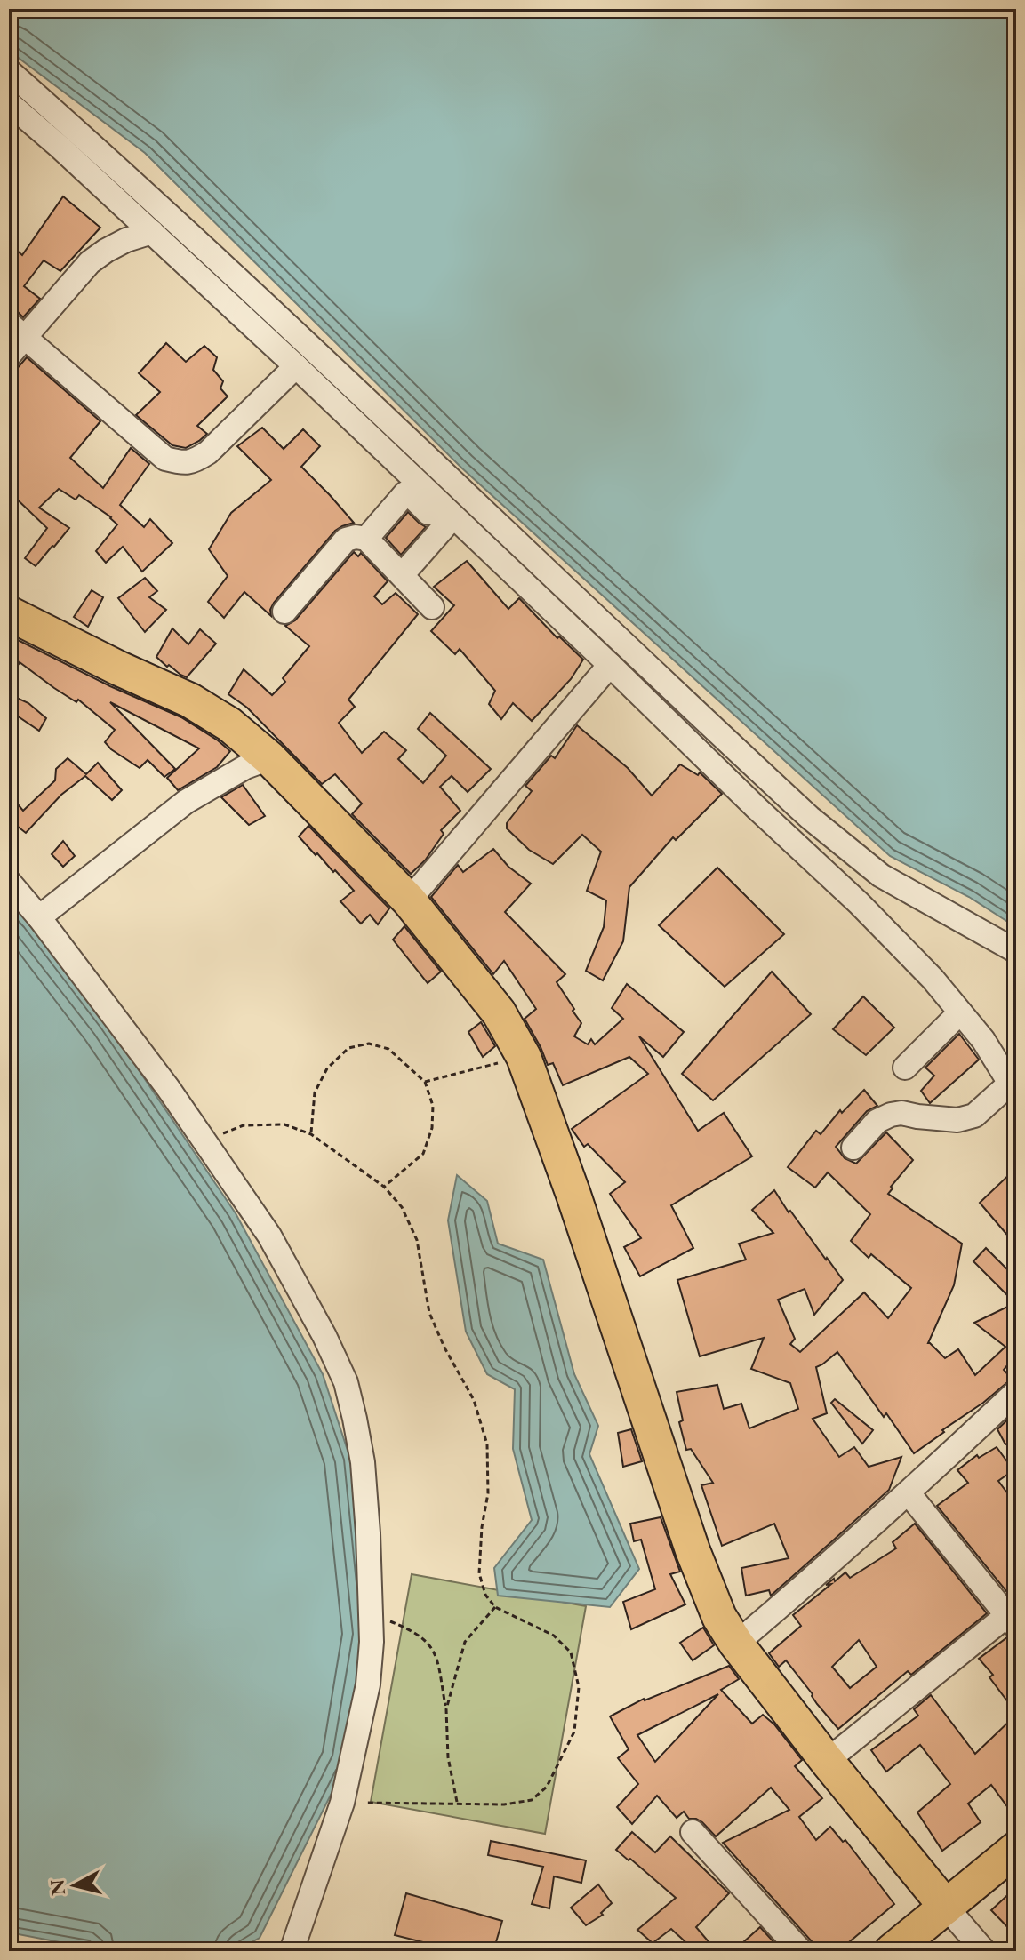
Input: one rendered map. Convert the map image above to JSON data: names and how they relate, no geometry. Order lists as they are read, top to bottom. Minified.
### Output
{"north":"left"}
